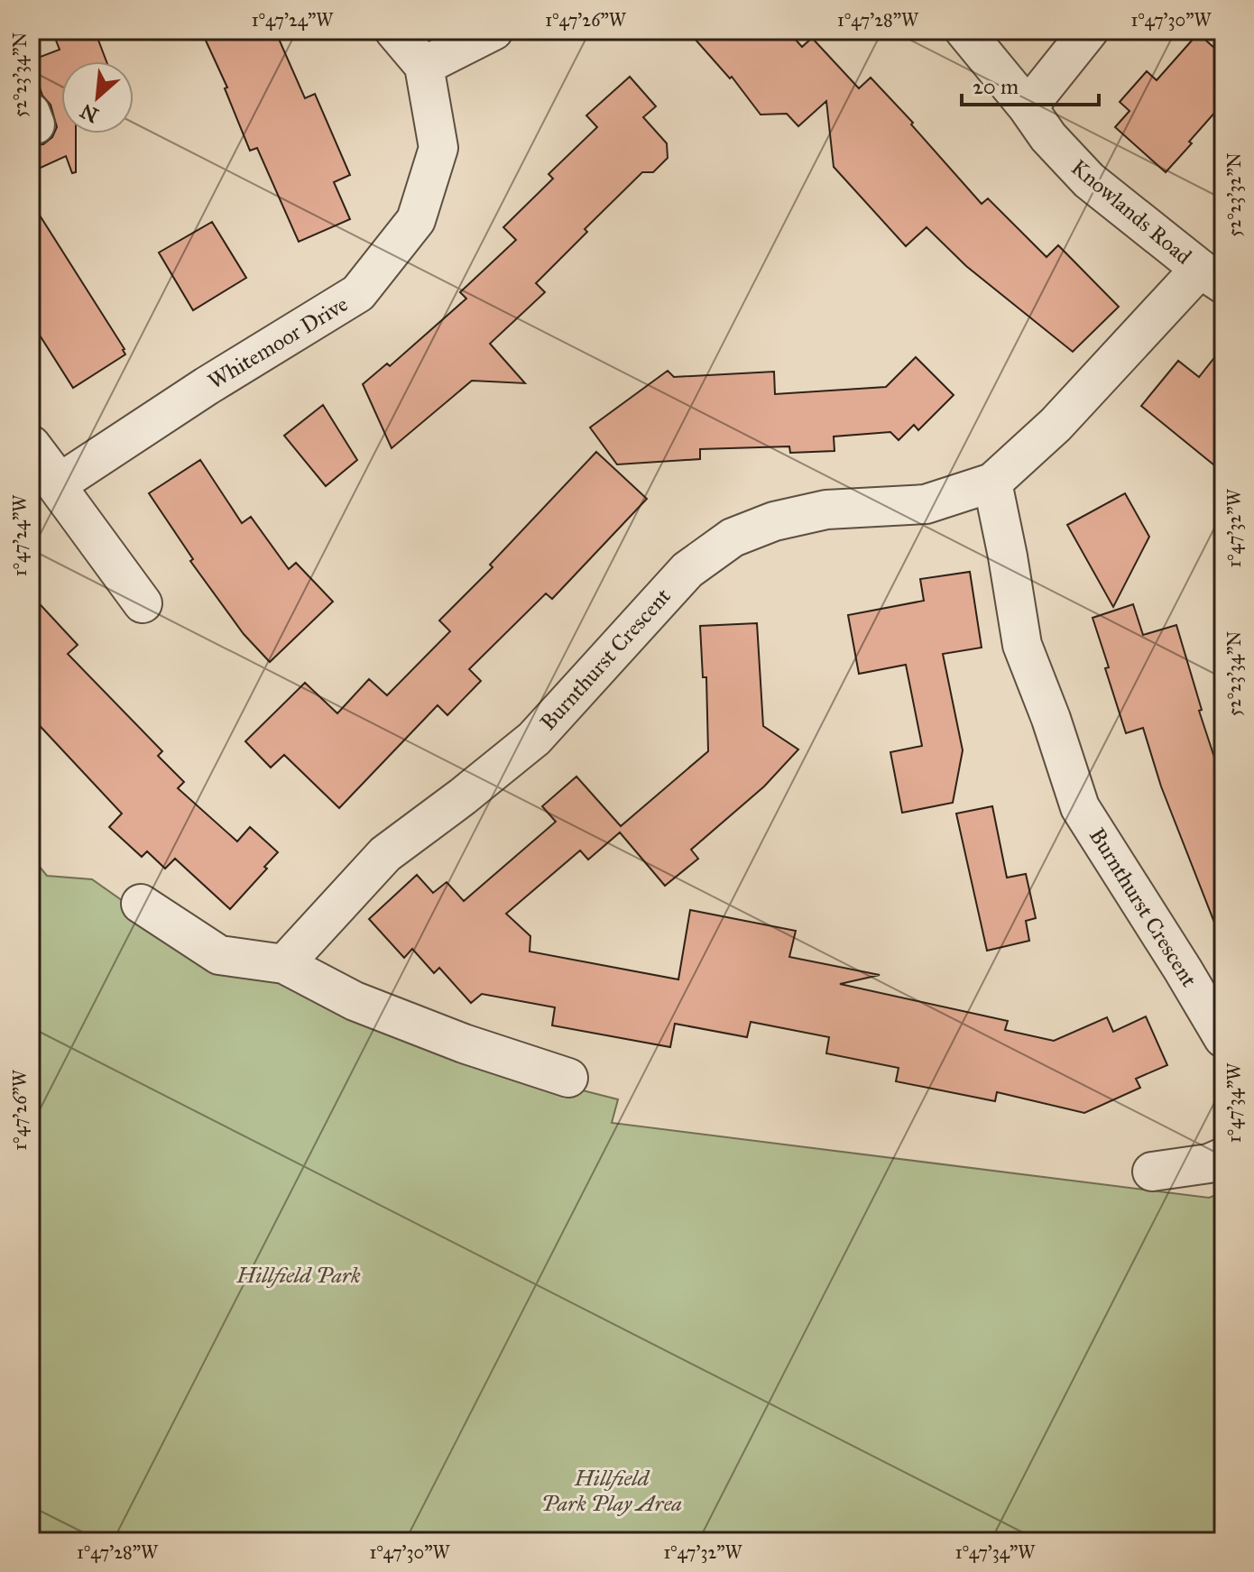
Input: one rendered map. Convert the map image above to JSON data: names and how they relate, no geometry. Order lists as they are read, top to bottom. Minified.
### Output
{"streets":{"street":["Knowlands Road","Whitemoor Drive","Burnthurst Crescent"]},"crossings":[["Knowlands Road","Burnthurst Crescent"]],"parks":["Hillfield Park","Hillfield Park Play Area"],"scale_bar":"20 m","north":"bottom left","coordinates":["1°47'24\"W","1°47'26\"W","1°47'28\"W","1°47'30\"W","52°23'34\"N","52°23'32\"N","1°47'32\"W","1°47'34\"W"]}
